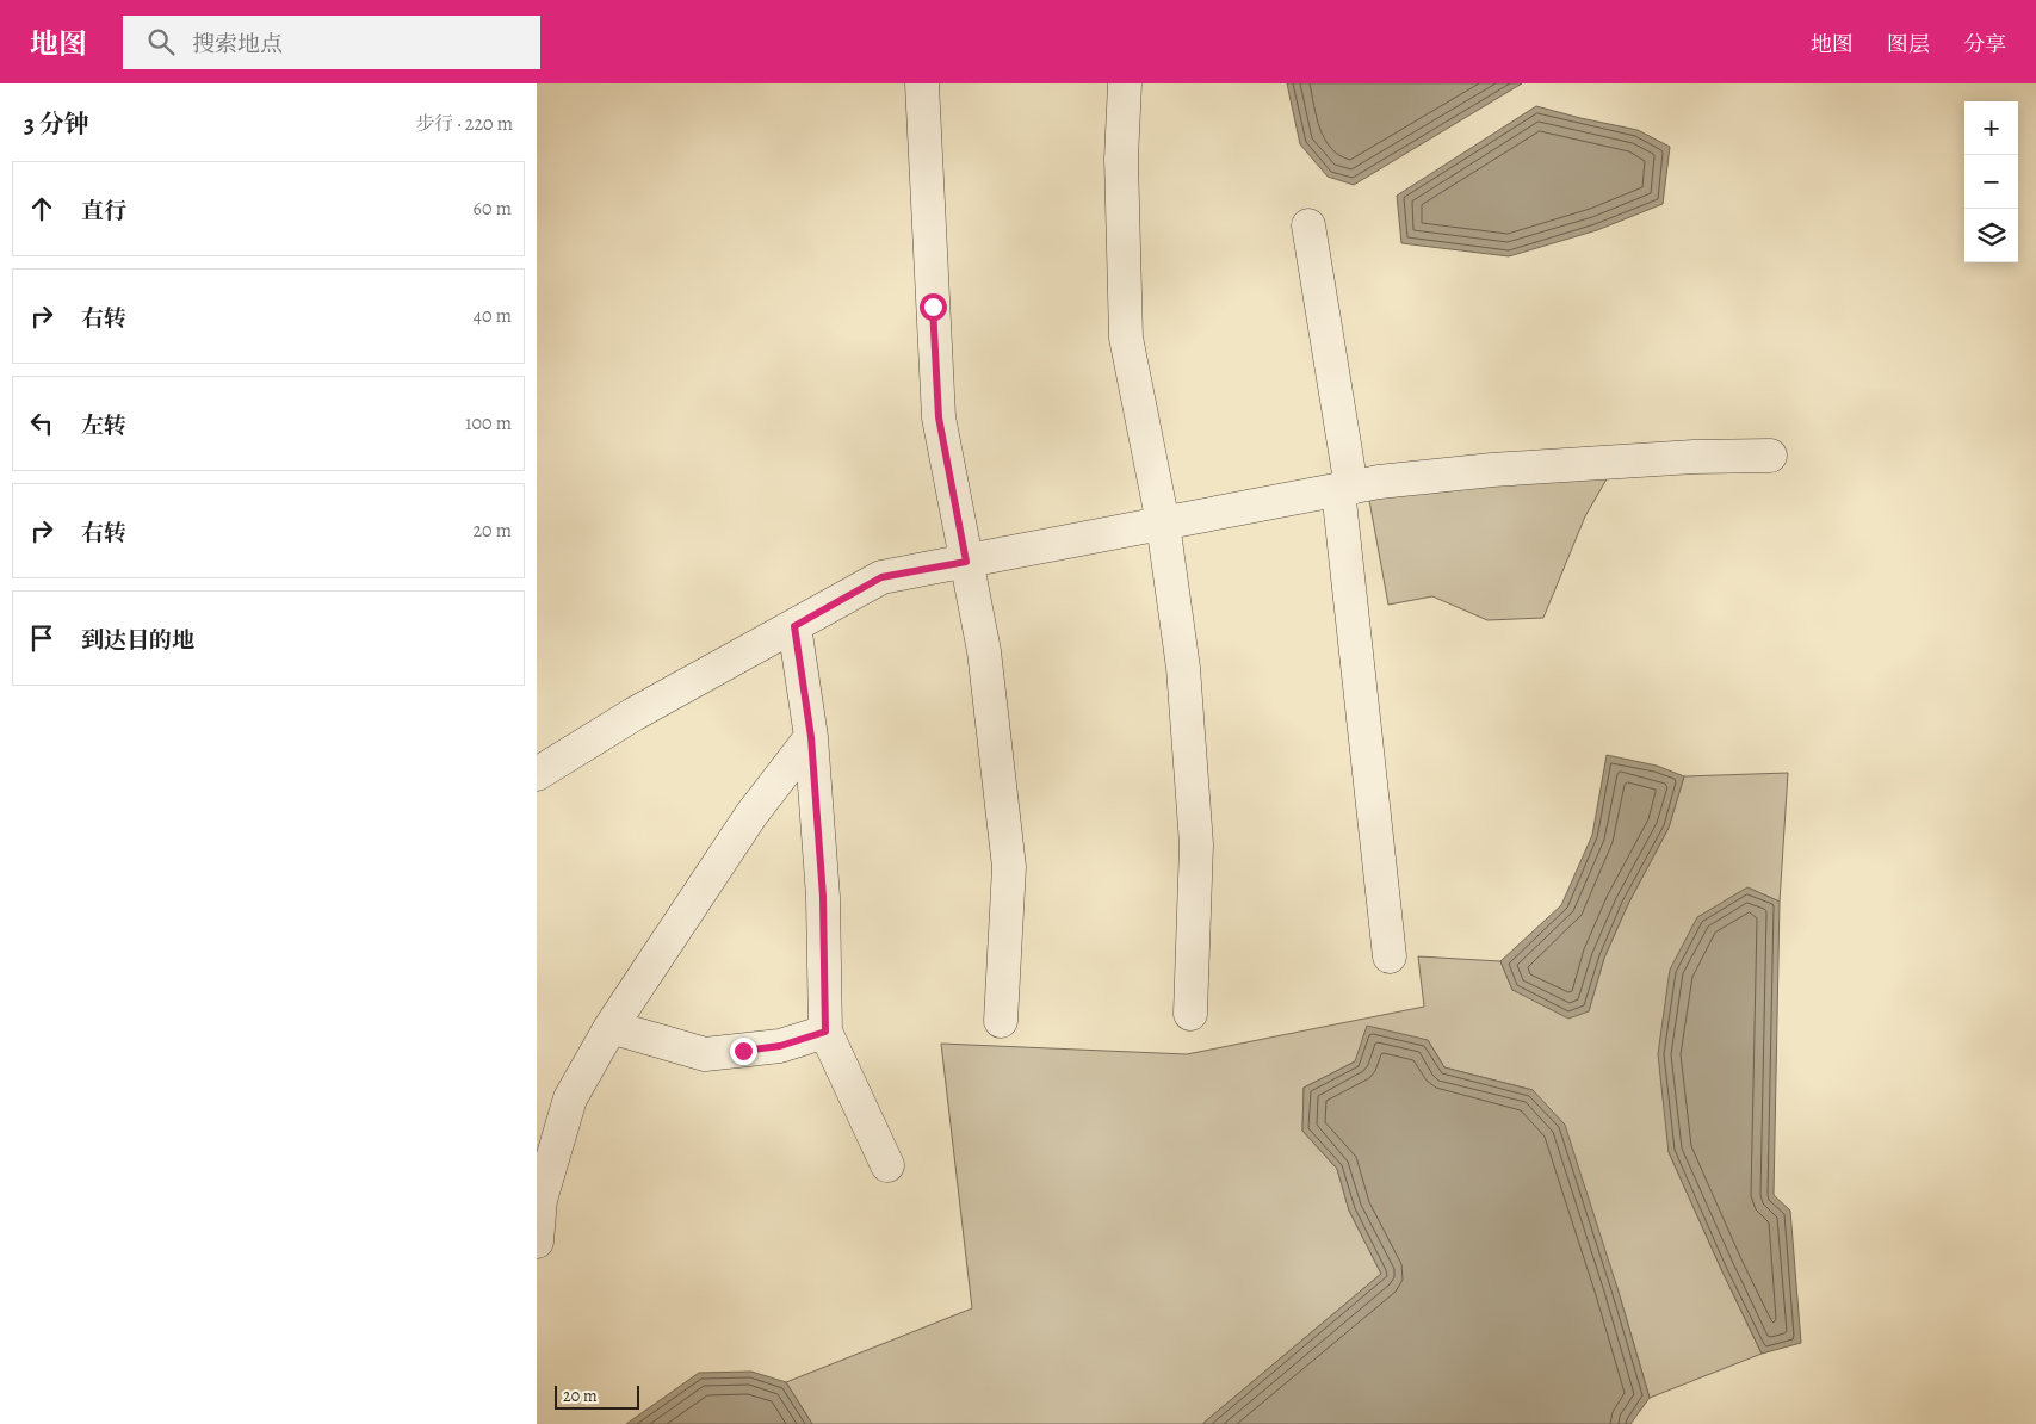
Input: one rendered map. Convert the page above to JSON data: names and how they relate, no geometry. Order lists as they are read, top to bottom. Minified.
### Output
{"scale_bar":"20 m","page":{"header":"地图","search":"搜索地点","nav":["地图","图层","分享"],"heading":["3 分钟","步行 · 220 m"],"map_buttons":["+","−"],"list":[["直行","60 m"],["右转","40 m"],["左转","100 m"],["右转","20 m"],"到达目的地"],"scale":"20 m"}}
